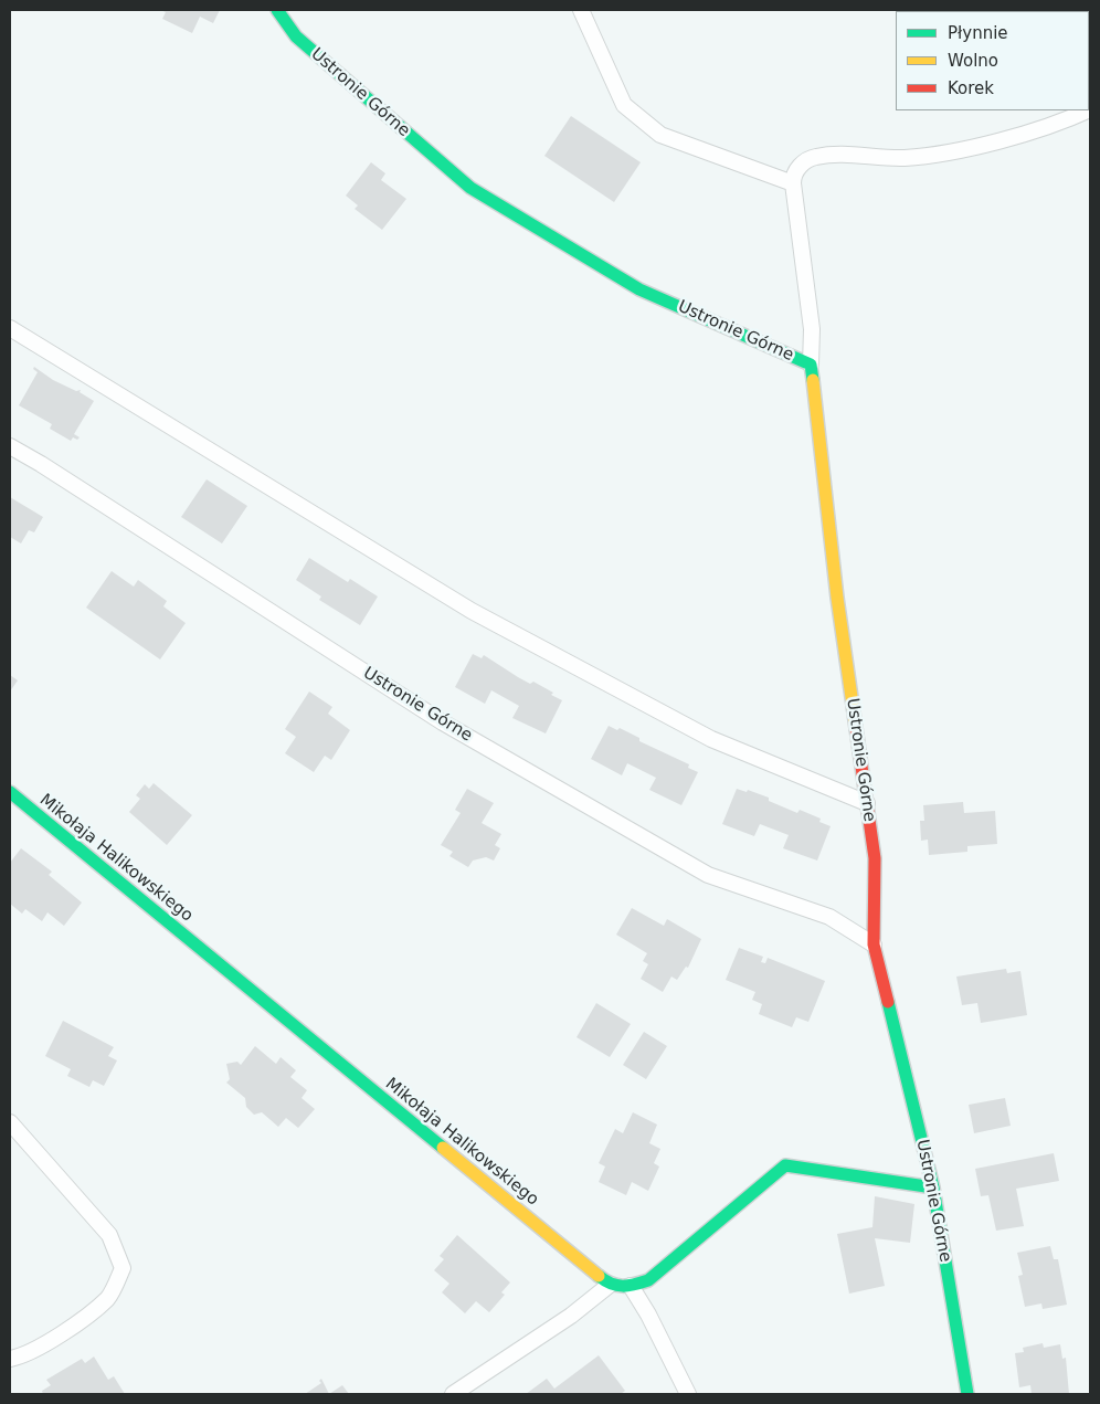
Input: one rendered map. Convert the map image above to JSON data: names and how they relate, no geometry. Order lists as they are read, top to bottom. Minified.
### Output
{"streets":{"street":["Ustronie Górne","Mikołaja Halikowskiego"]},"legend":["Płynnie","Wolno","Korek"]}
